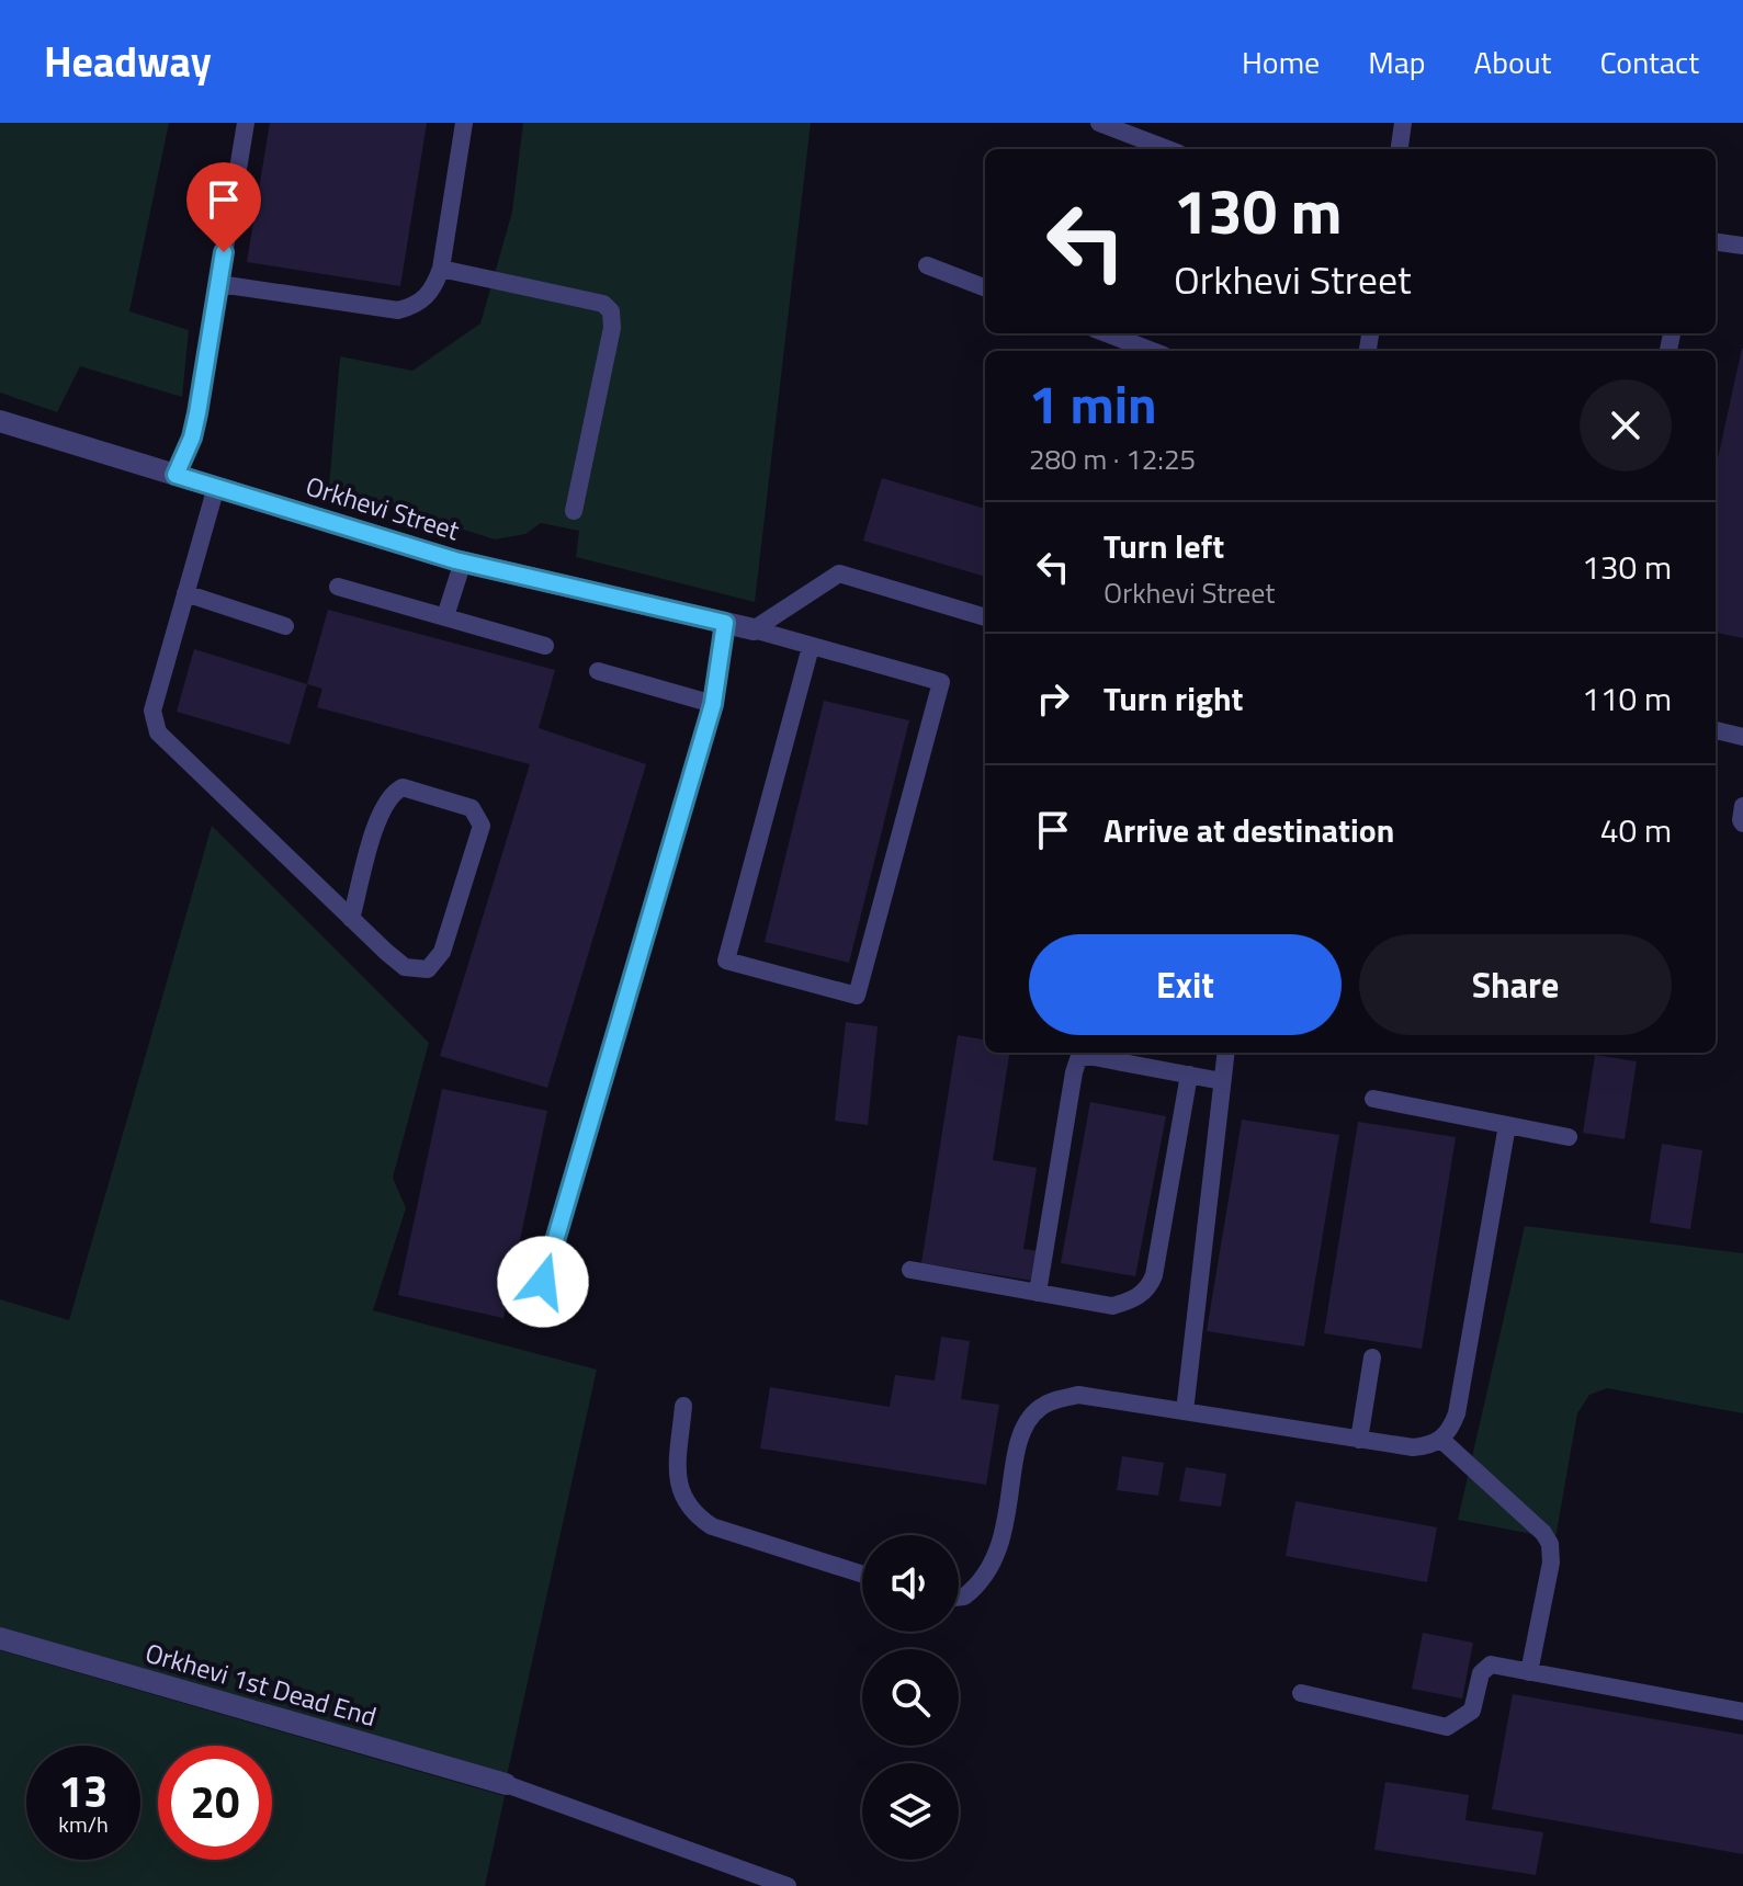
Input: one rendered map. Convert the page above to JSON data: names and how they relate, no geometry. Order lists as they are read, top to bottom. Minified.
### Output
{"streets":{"street":["Orkhevi Street","Orkhevi 1st Dead End"]},"page":{"header":"Headway","nav":["Home","Map","About","Contact"],"turn":["130 m","Orkhevi Street"],"heading":["1 min","280 m · 12:25"],"list":[{"name":"Turn left","note":"Orkhevi Street","value":"130 m"},{"name":"Turn right","value":"110 m"},{"name":"Arrive at destination","value":"40 m"}],"buttons":["Exit","Share"],"speed":"13 km/h","limit":"20"}}
